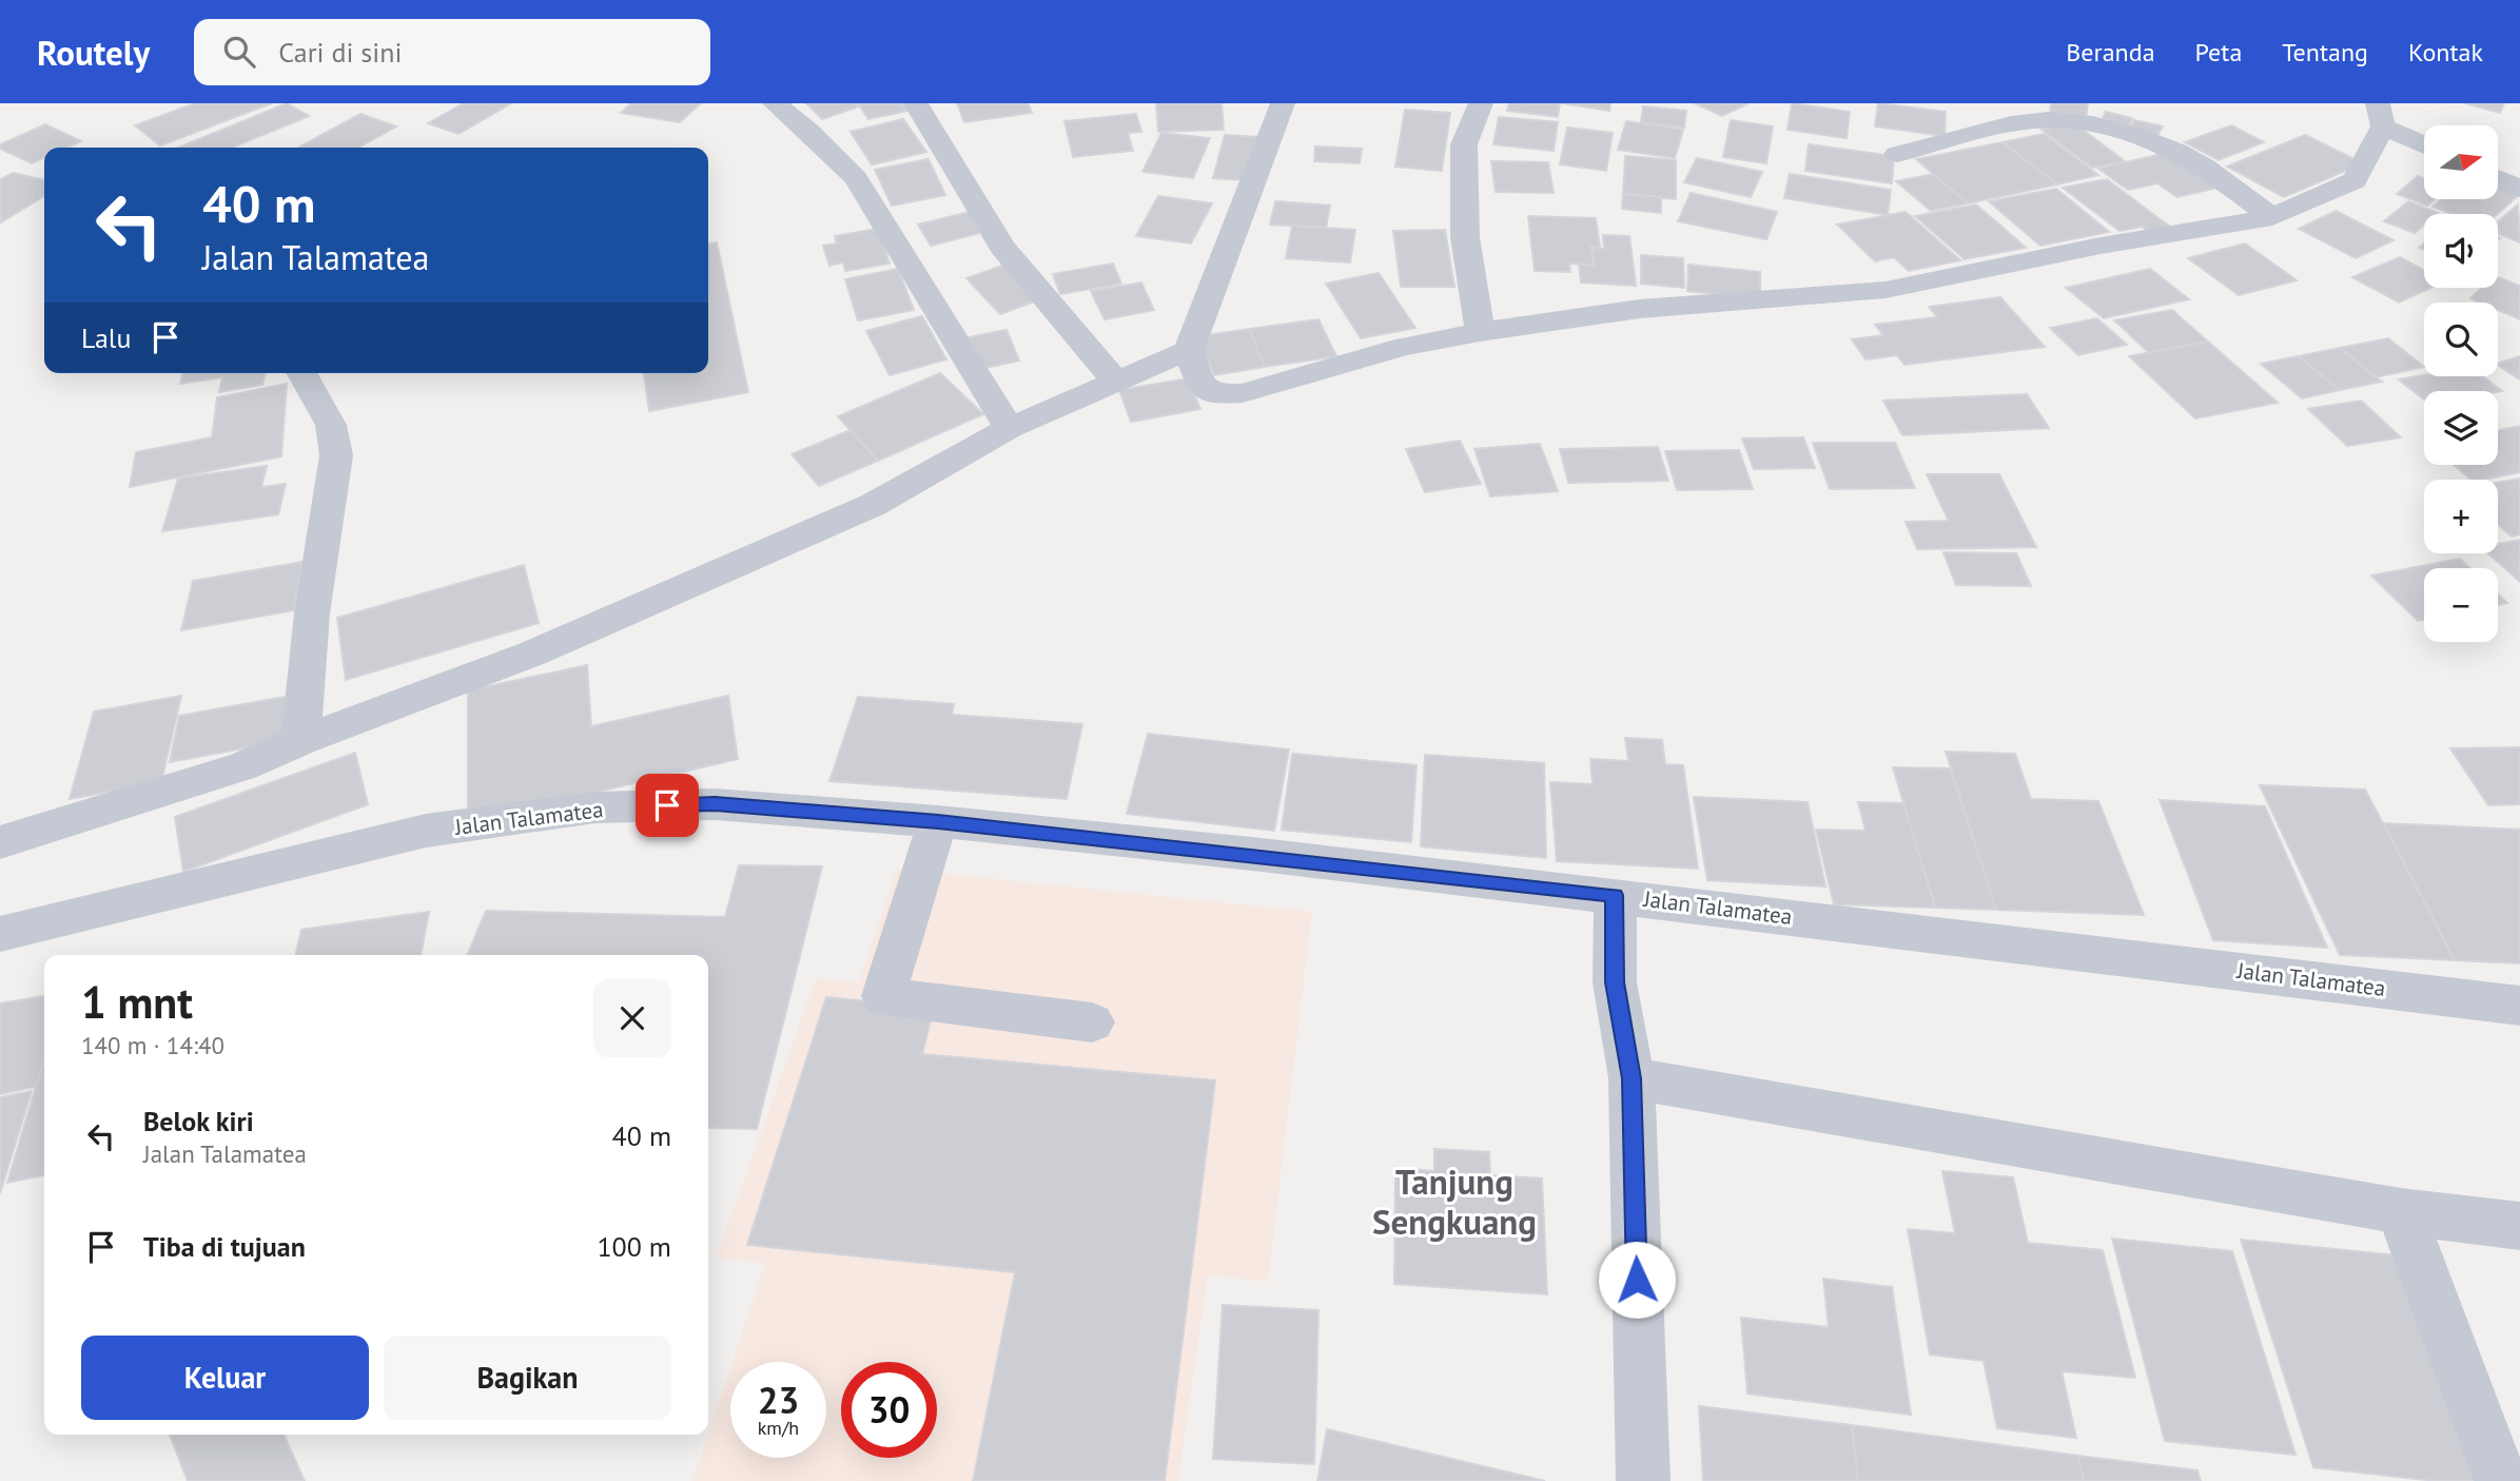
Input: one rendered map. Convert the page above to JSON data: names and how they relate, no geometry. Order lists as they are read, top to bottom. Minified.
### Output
{"streets":{"street":["Jalan Talamatea"]},"districts":["Tanjung Sengkuang"],"north":"right","page":{"header":"Routely","search":"Cari di sini","nav":["Beranda","Peta","Tentang","Kontak"],"map_buttons":["+","−"],"turn":["40 m","Jalan Talamatea"],"then":"Lalu","heading":["1 mnt","140 m · 14:40"],"list":[{"name":"Belok kiri","note":"Jalan Talamatea","value":"40 m"},{"name":"Tiba di tujuan","value":"100 m"}],"buttons":["Keluar","Bagikan"],"speed":"23 km/h","limit":"30"}}
